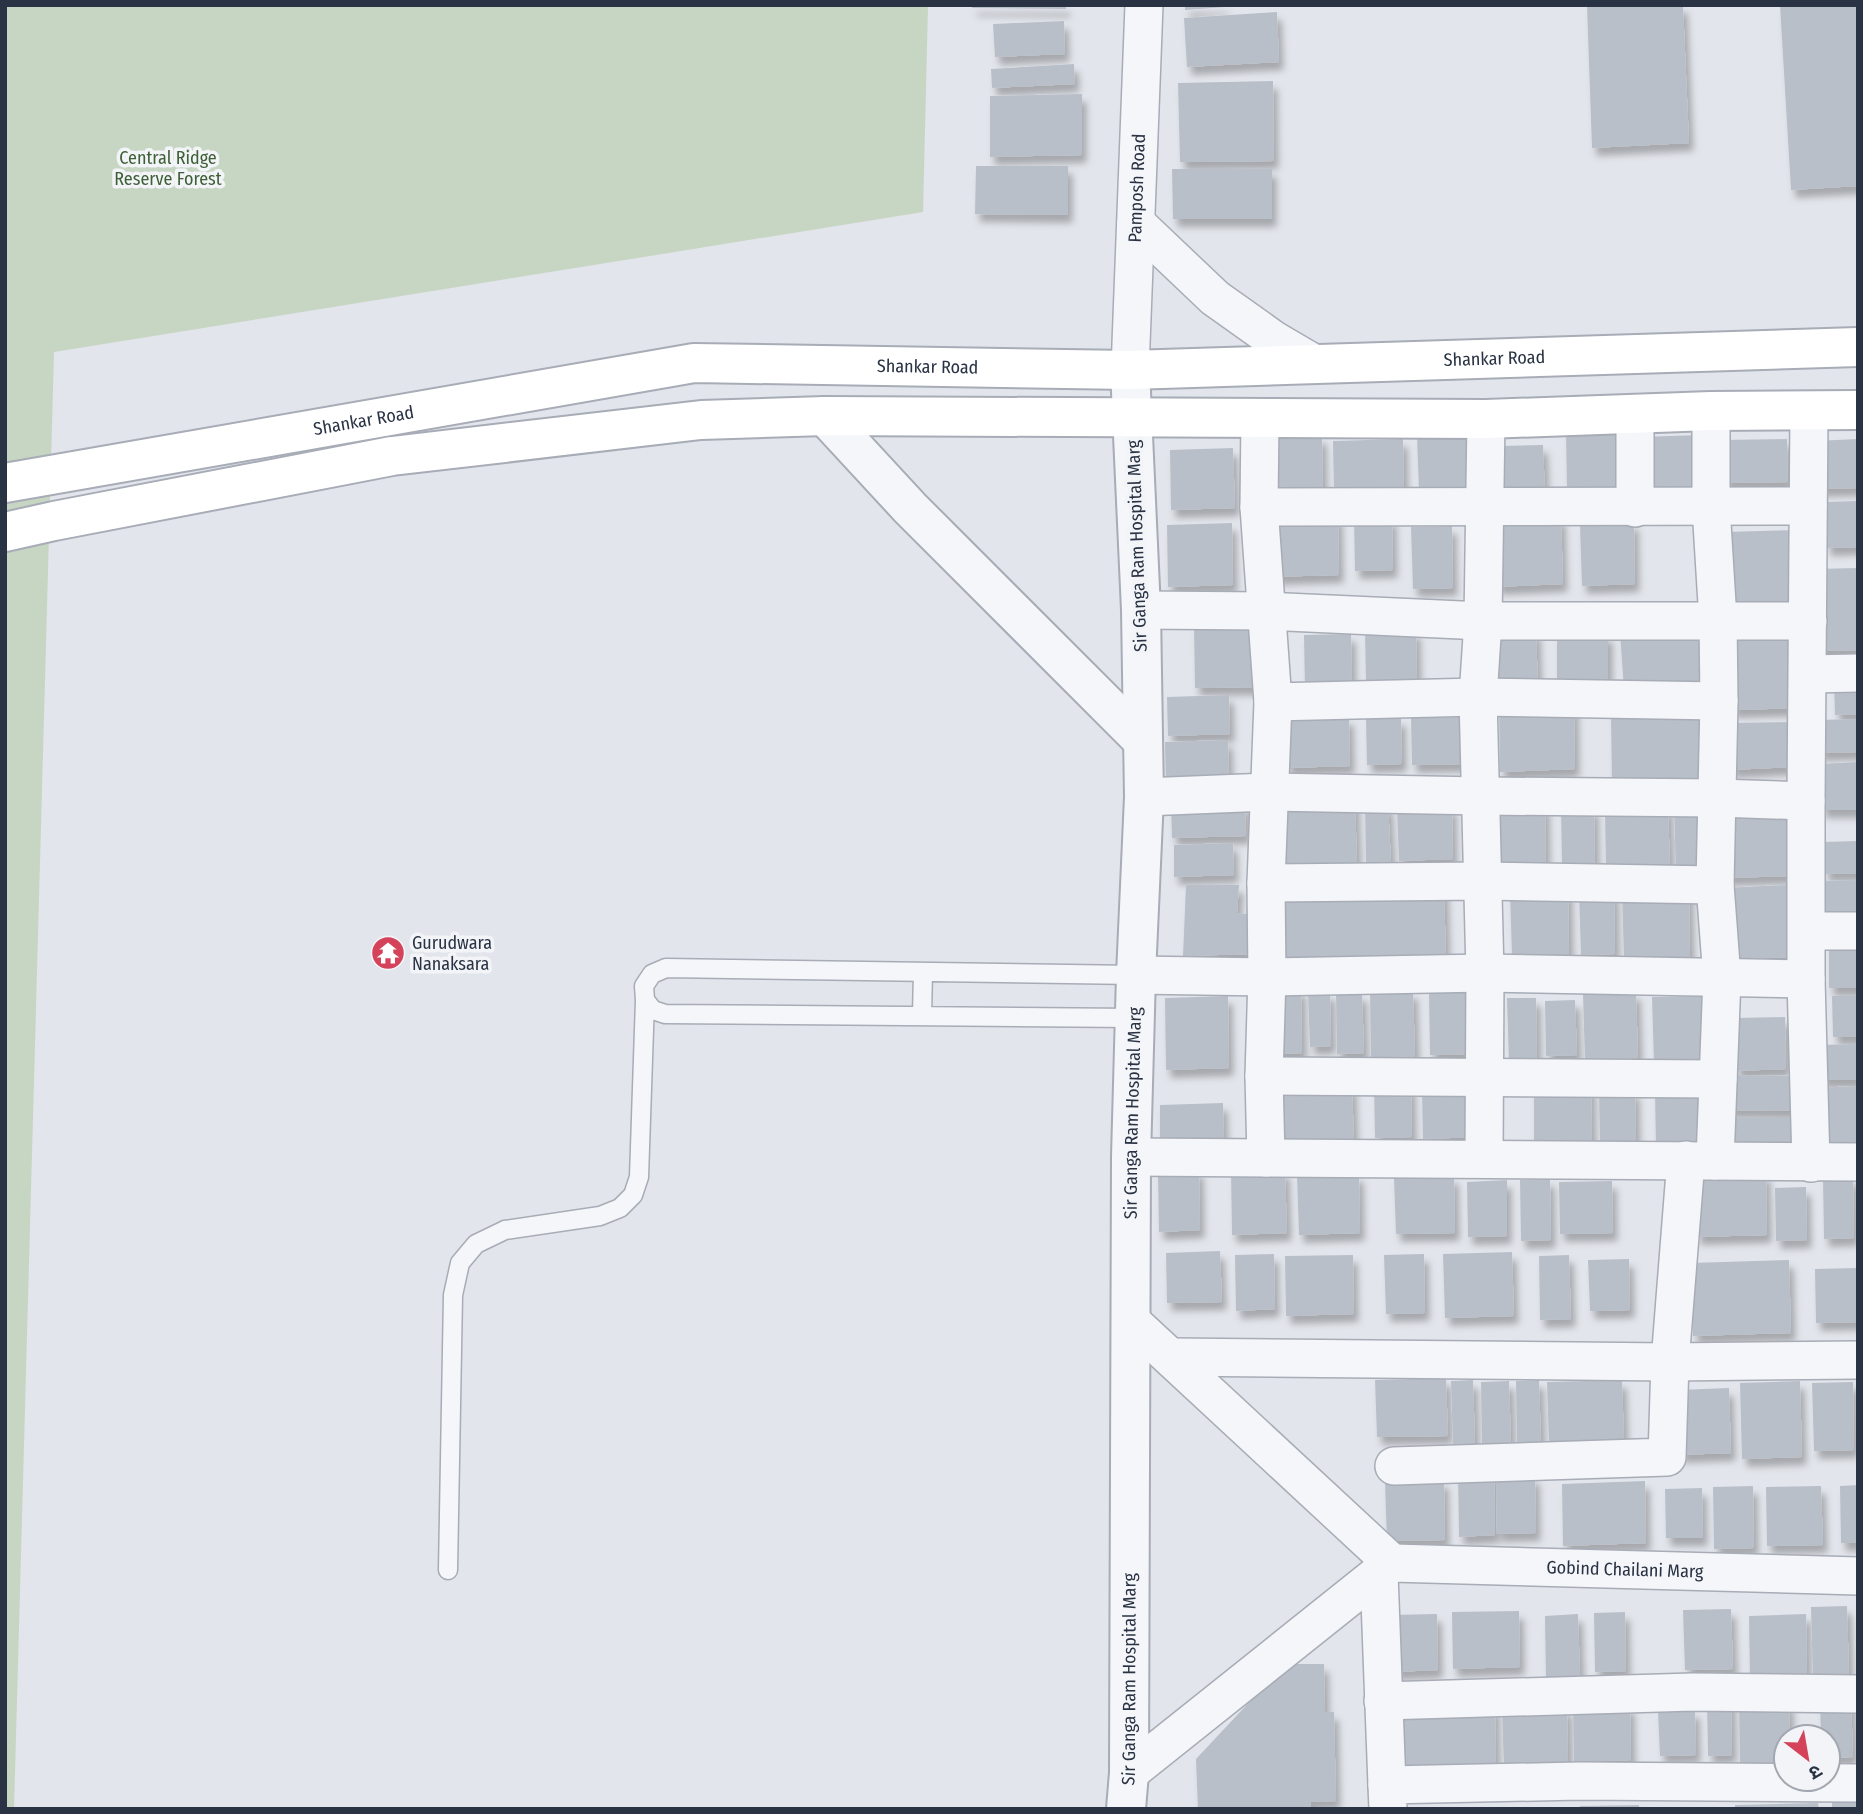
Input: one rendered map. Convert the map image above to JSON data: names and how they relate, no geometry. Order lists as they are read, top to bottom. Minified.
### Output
{"streets":{"main road":["Shankar Road"],"street":["Pamposh Road","Sir Ganga Ram Hospital Marg","Gobind Chailani Marg"]},"crossings":[["Pamposh Road","Shankar Road"],["Pamposh Road","Sir Ganga Ram Hospital Marg"],["Shankar Road","Sir Ganga Ram Hospital Marg"]],"parks":["Central Ridge Reserve Forest"],"places":{"temple":["Gurudwara Nanaksara"]},"north":"bottom right"}
